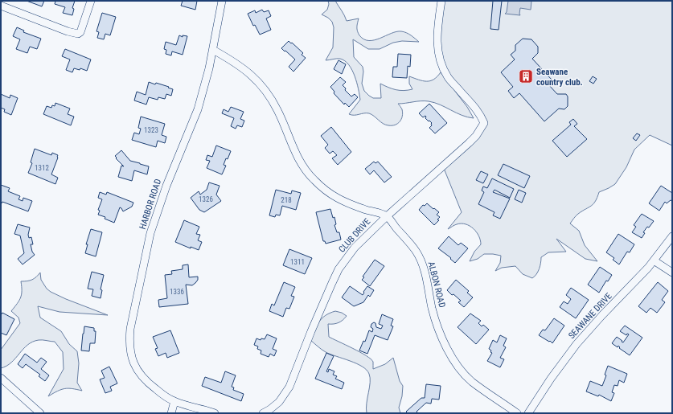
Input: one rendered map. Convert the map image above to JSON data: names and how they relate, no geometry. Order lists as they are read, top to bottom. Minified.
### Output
{"streets":{"street":["HARBOR ROAD","CLUB DRIVE","ALBON ROAD","SEAWANE DRIVE"]},"crossings":[["CLUB DRIVE","ALBON ROAD"]],"places":{"building":["Seawane country club."]},"house_numbers":["1323","1312","1326","218","1311","1336"]}
